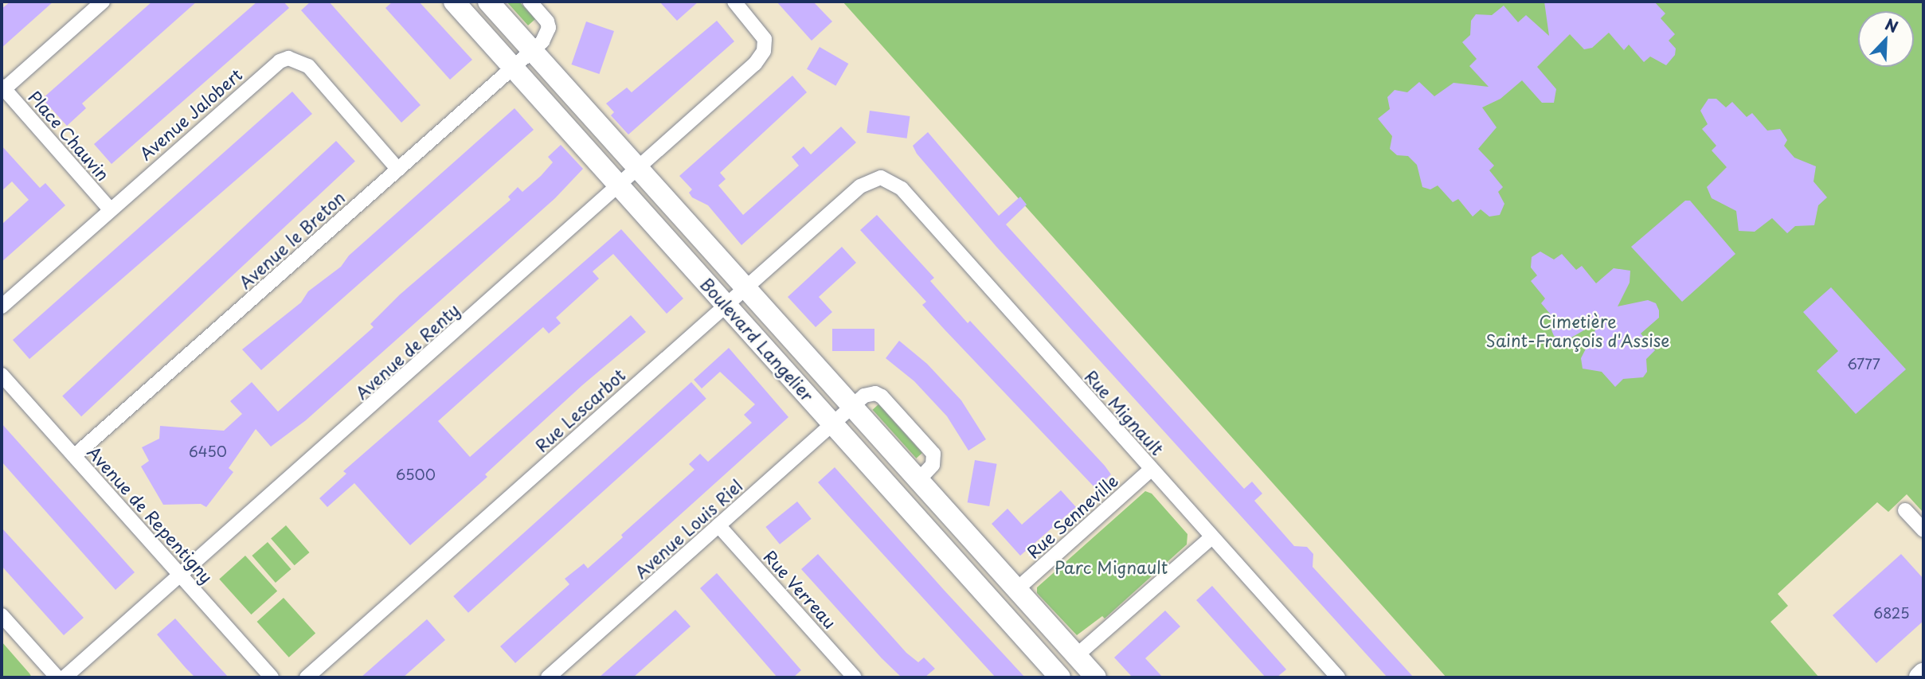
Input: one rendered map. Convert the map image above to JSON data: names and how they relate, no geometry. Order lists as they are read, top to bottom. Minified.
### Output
{"streets":{"main road":["Boulevard Langelier"],"street":["Avenue Jalobert","Place Chauvin","Avenue le Breton","Avenue de Renty","Rue Lescarbot","Rue Mignault","Avenue de Repentigny","Rue Senneville","Avenue Louis Riel","Rue Verreau"]},"crossings":[["Avenue Jalobert","Place Chauvin"],["Avenue Jalobert","Avenue le Breton"],["Avenue le Breton","Boulevard Langelier"],["Avenue le Breton","Avenue de Repentigny"],["Boulevard Langelier","Avenue de Renty"],["Boulevard Langelier","Rue Lescarbot"],["Boulevard Langelier","Rue Senneville"],["Boulevard Langelier","Avenue Louis Riel"],["Avenue de Renty","Avenue de Repentigny"],["Rue Lescarbot","Rue Mignault"],["Rue Mignault","Rue Senneville"],["Avenue Louis Riel","Rue Verreau"]],"parks":["Cimetière Saint-François d'Assise","Parc Mignault"],"house_numbers":["6777","6450","6500","6825"],"north":"top right"}
